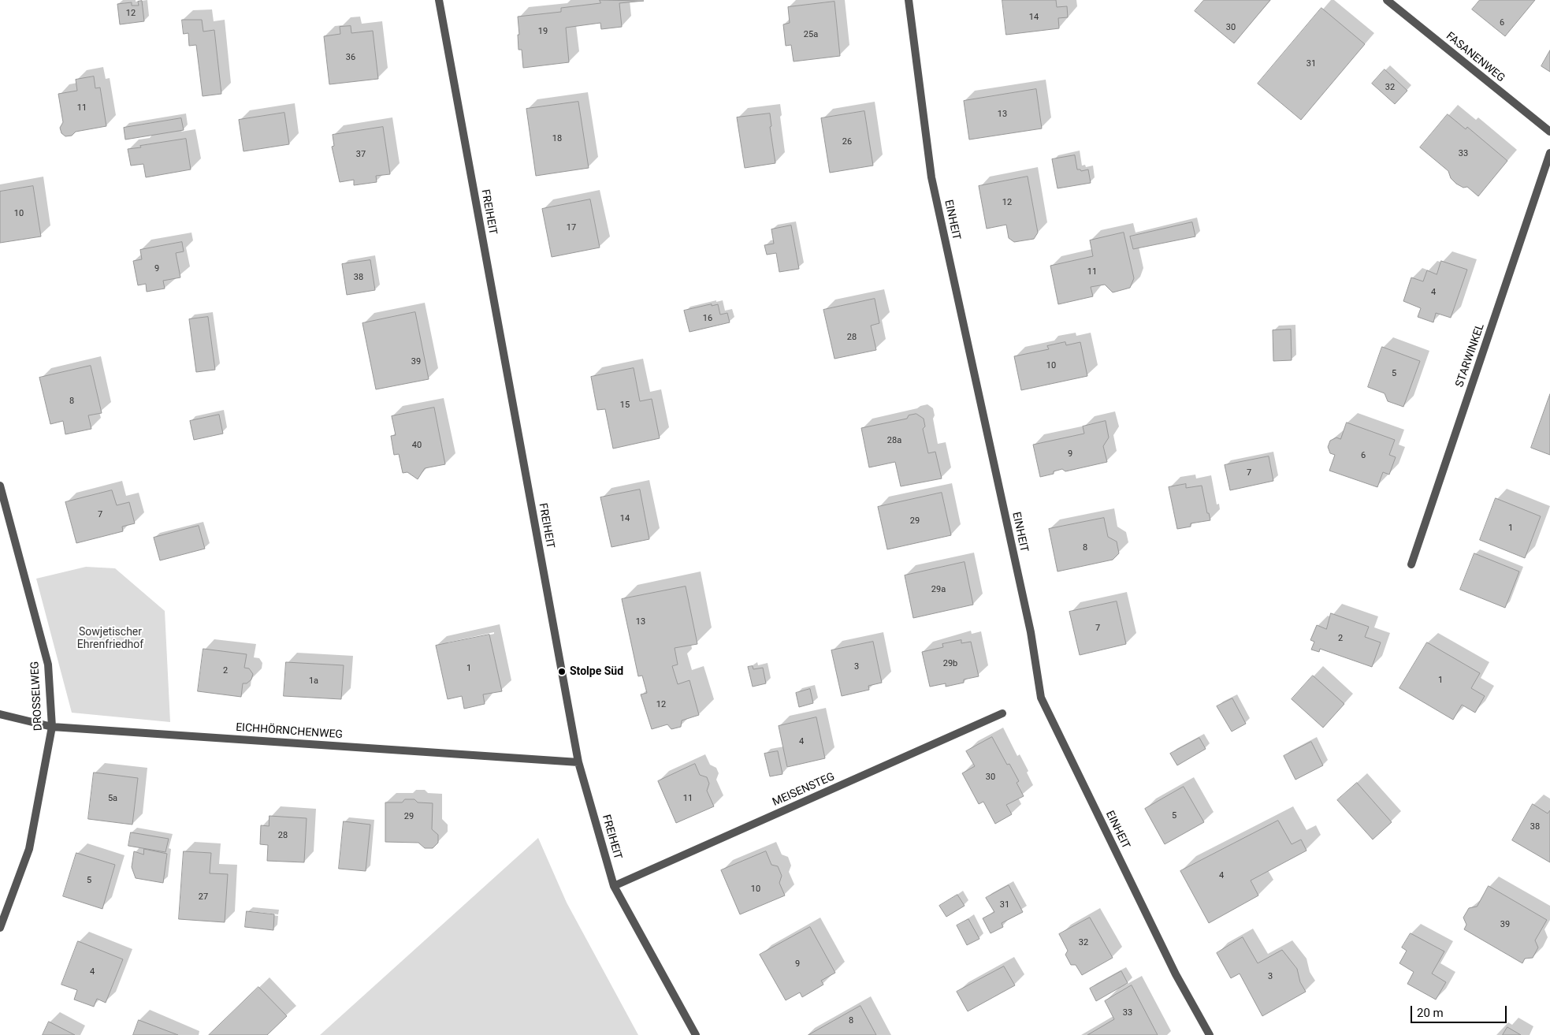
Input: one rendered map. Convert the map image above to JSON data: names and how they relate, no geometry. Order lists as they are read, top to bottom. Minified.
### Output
{"streets":{"street":["FASANENWEG","FREIHEIT","EINHEIT","STARWINKEL","DROSSELWEG","EICHHÖRNCHENWEG","MEISENSTEG"]},"crossings":[["FREIHEIT","EICHHÖRNCHENWEG"],["FREIHEIT","MEISENSTEG"],["DROSSELWEG","EICHHÖRNCHENWEG"]],"parks":["Sowjetischer Ehrenfriedhof"],"places":["Stolpe Süd"],"house_numbers":["12","14","6","30","19","25a","36","31","32","11","13","18","26","33","37","12","10","17","9","11","38","4","16","28","39","10","5","8","15","28a","40","9","6","7","7","14","29","1","8","29a","13","7","2","29b","3","1","2","1","1a","12","4","30","5a","11","5","29","38","28","4","5","10","27","31","39","32","9","4","3","33","8"],"scale_bar":"20 m"}
